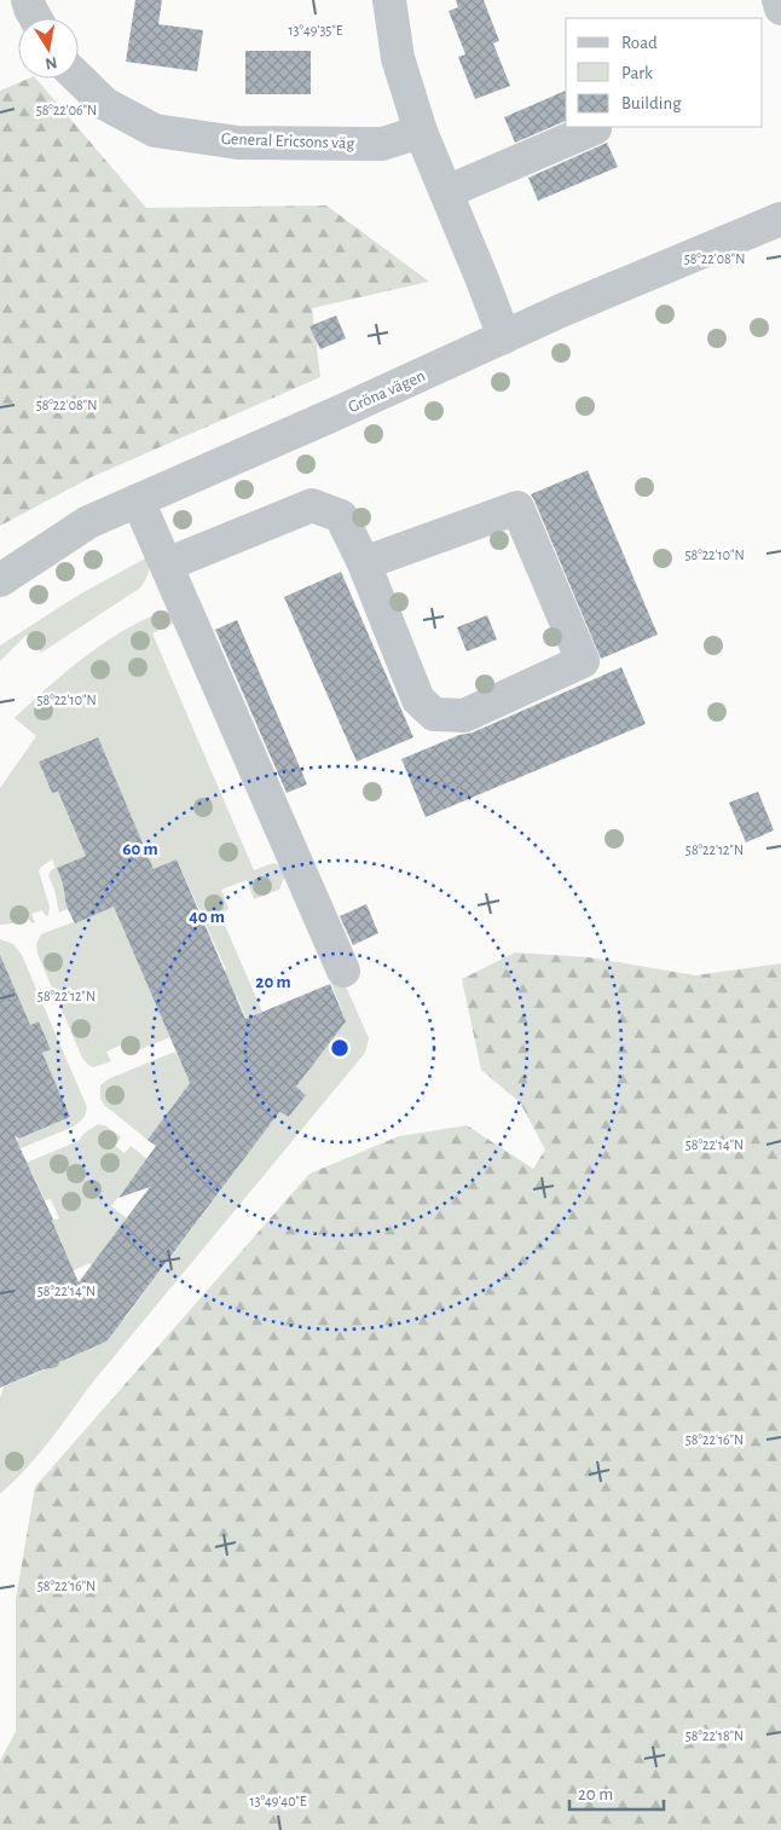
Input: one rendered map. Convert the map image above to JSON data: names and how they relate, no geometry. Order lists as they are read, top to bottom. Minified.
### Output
{"streets":{"street":["General Ericsons väg","Gröna vägen"]},"legend":["Road","Park","Building"],"scale_bar":"20 m","north":"bottom","coordinates":["13°49'35\"E","58°22'06\"N","58°22'08\"N","58°22'10\"N","58°22'12\"N","58°22'14\"N","58°22'16\"N","58°22'18\"N","13°49'40\"E"],"rings":["60 m","40 m","20 m"]}
